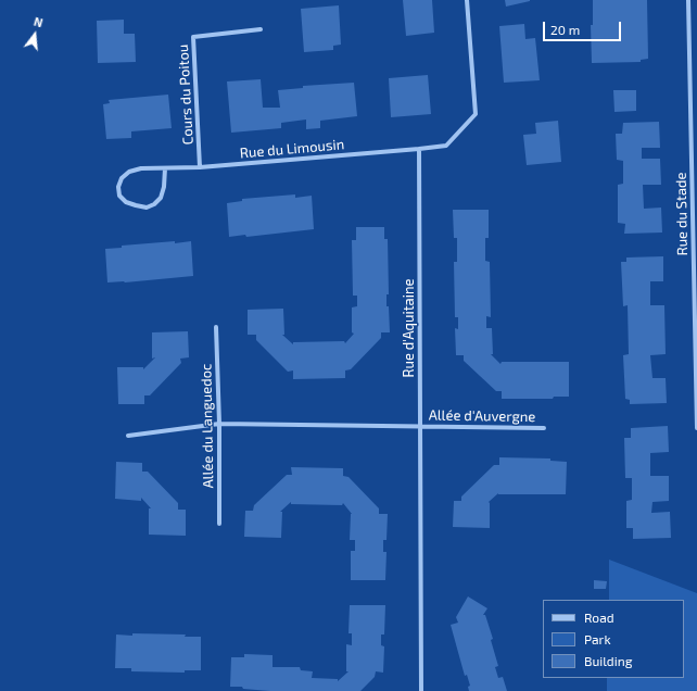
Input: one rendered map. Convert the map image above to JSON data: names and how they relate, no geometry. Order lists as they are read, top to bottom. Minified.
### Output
{"streets":{"street":["Cours du Poitou","Rue du Limousin","Rue du Stade","Rue d'Aquitaine","Allée d'Auvergne","Allée du Languedoc"]},"crossings":[["Cours du Poitou","Rue du Limousin"],["Rue du Limousin","Rue d'Aquitaine"],["Rue d'Aquitaine","Allée d'Auvergne"],["Allée d'Auvergne","Allée du Languedoc"]],"legend":["Road","Park","Building"],"scale_bar":"20 m","north":"top"}
